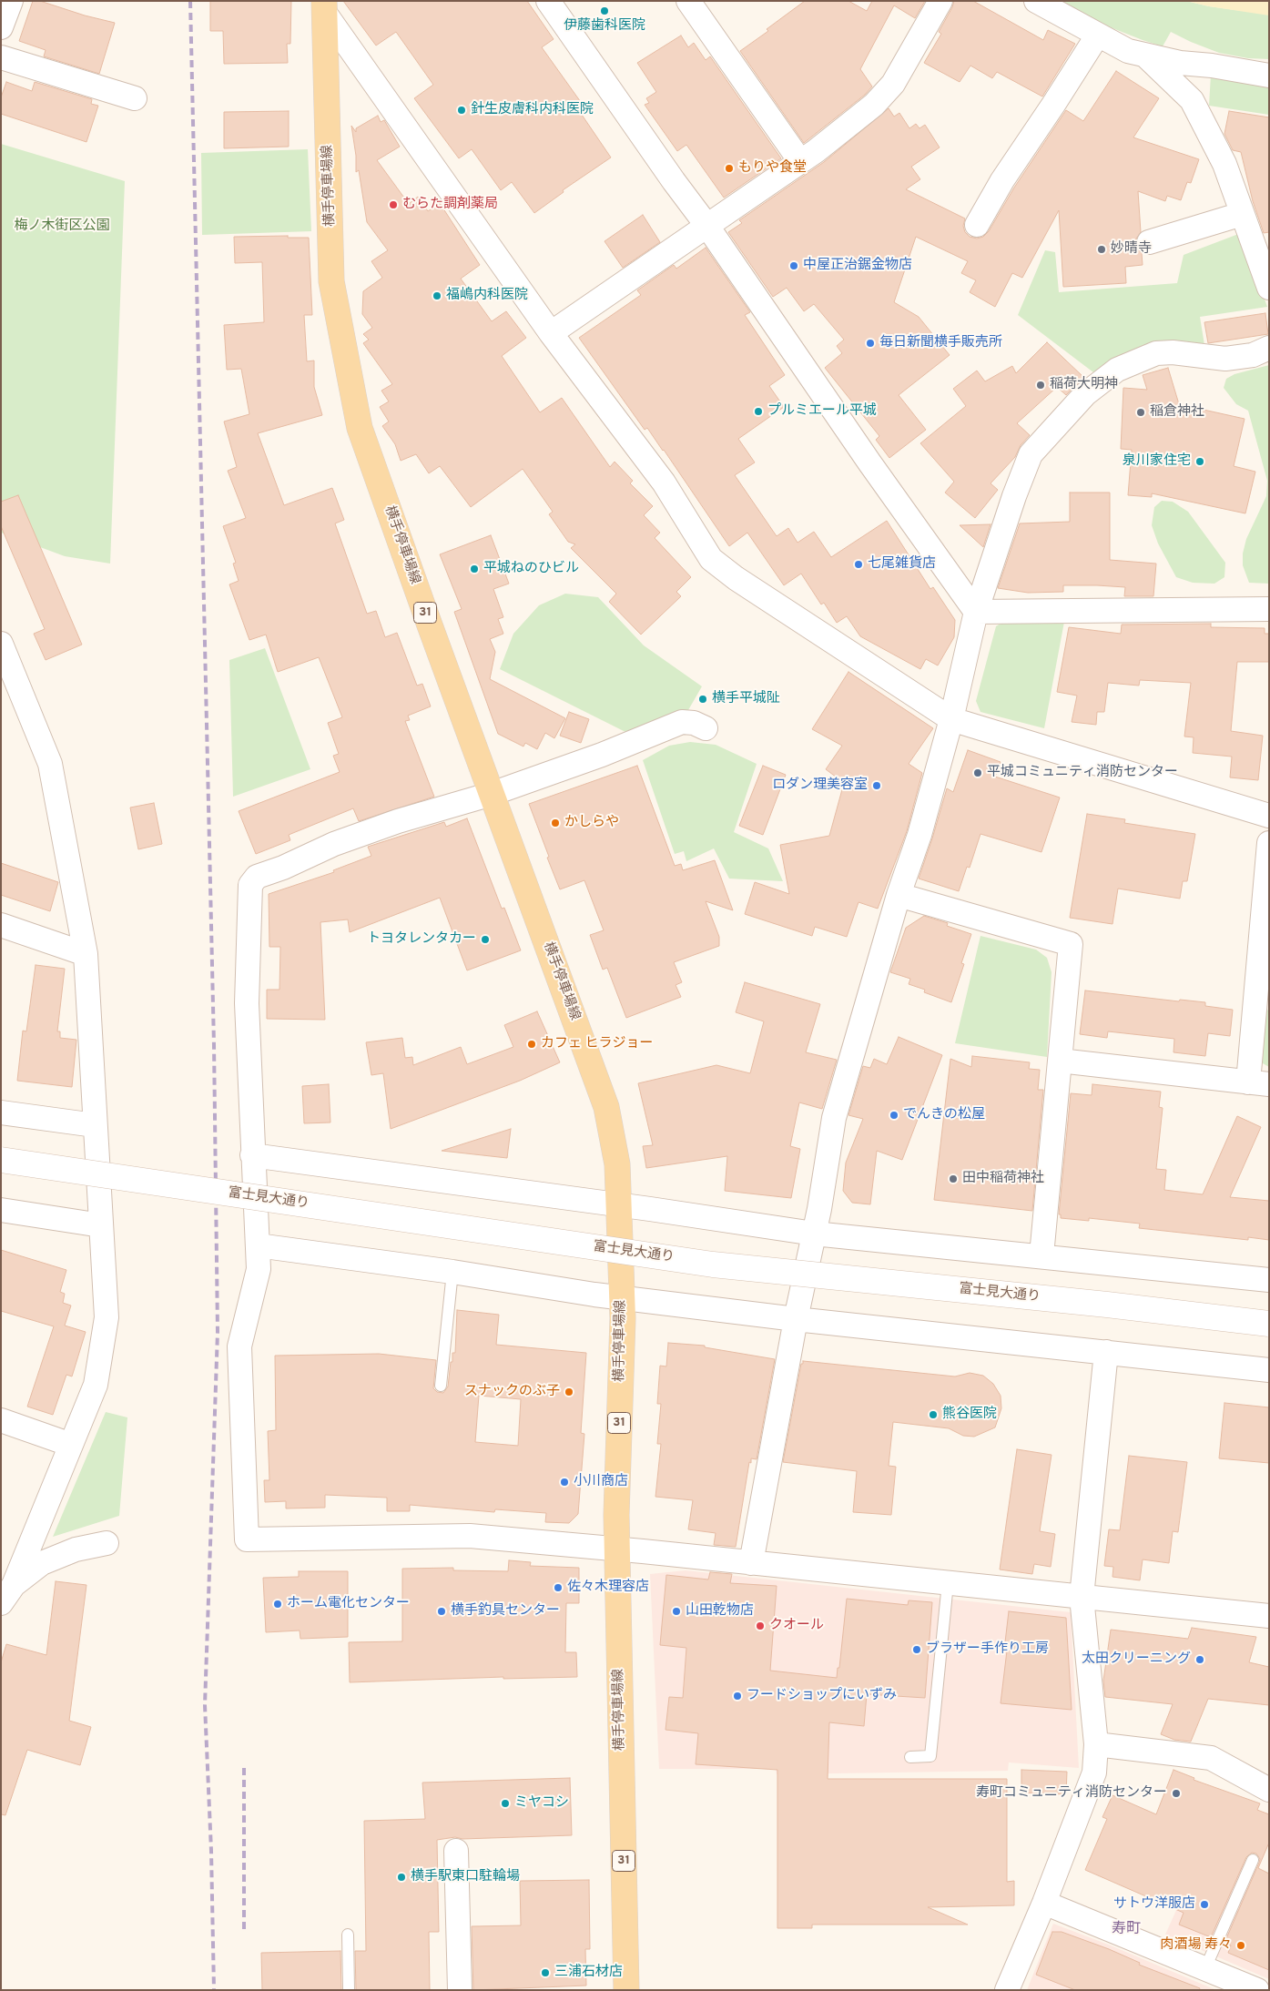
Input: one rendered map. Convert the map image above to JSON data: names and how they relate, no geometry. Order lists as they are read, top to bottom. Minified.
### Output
{"streets":{"main road":["横手停車場線","31"],"street":["富士見大通り"]},"districts":["寿町"],"parks":["梅ノ木街区公園"],"places":["伊藤歯科医院","針生皮膚科内科医院","もりや食堂","むらた調剤薬局","妙晴寺","中屋正治鋸金物店","福嶋内科医院","毎日新聞横手販売所","稲荷大明神","プルミエール平城","稲倉神社","泉川家住宅","七尾雑貨店","平城ねのひビル","横手平城阯","平城コミュニティ消防センター","ロダン理美容室","かしらや","トヨタレンタカー","カフェ ヒラジョー","でんきの松屋","田中稲荷神社","スナックのぶ子","熊谷医院","小川商店","佐々木理容店","ホーム電化センター","横手釣具センター","山田乾物店","クオール","ブラザー手作り工房","太田クリーニング","フードショップにいずみ","寿町コミュニティ消防センター","ミヤコシ","横手駅東口駐輪場","サトウ洋服店","肉酒場 寿々","三浦石材店"]}
